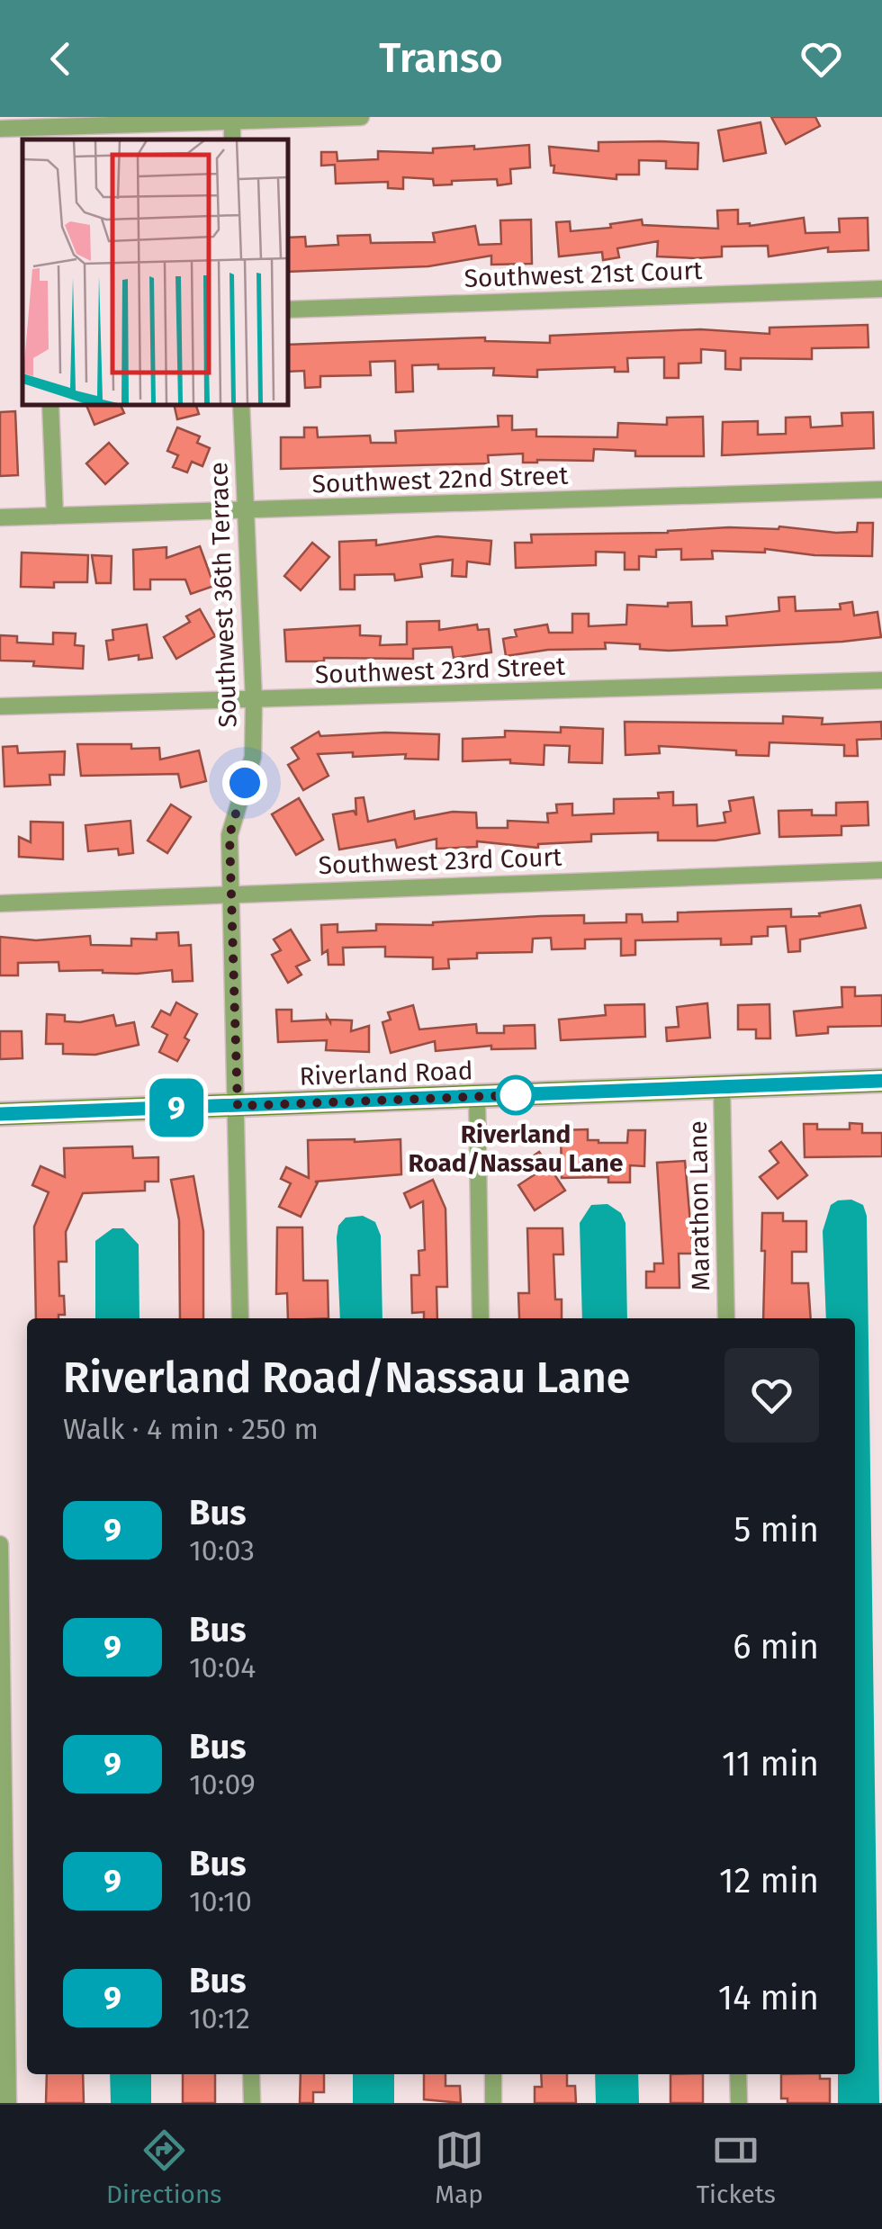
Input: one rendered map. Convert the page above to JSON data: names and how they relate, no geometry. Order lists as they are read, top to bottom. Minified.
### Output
{"streets":{"street":["Southwest 21st Court","Southwest 22nd Street","Southwest 36th Terrace","Southwest 23rd Street","Southwest 23rd Court","Riverland Road","Marathon Lane"]},"crossings":[["Southwest 22nd Street","Southwest 36th Terrace"],["Southwest 36th Terrace","Southwest 23rd Street"],["Southwest 36th Terrace","Southwest 23rd Court"],["Southwest 36th Terrace","Riverland Road"],["Riverland Road","Marathon Lane"]],"places":["Riverland Road/Nassau Lane"],"lines":["bus line 9"],"page":{"header":"Transo","on_map":"9","heading":["Riverland Road/Nassau Lane","Walk · 4 min · 250 m"],"list":[{"mark":"9","name":"Bus","note":"10:03","value":"5 min"},{"mark":"9","name":"Bus","note":"10:04","value":"6 min"},{"mark":"9","name":"Bus","note":"10:09","value":"11 min"},{"mark":"9","name":"Bus","note":"10:10","value":"12 min"},{"mark":"9","name":"Bus","note":"10:12","value":"14 min"}],"tabs":["Directions","Map","Tickets"]}}
